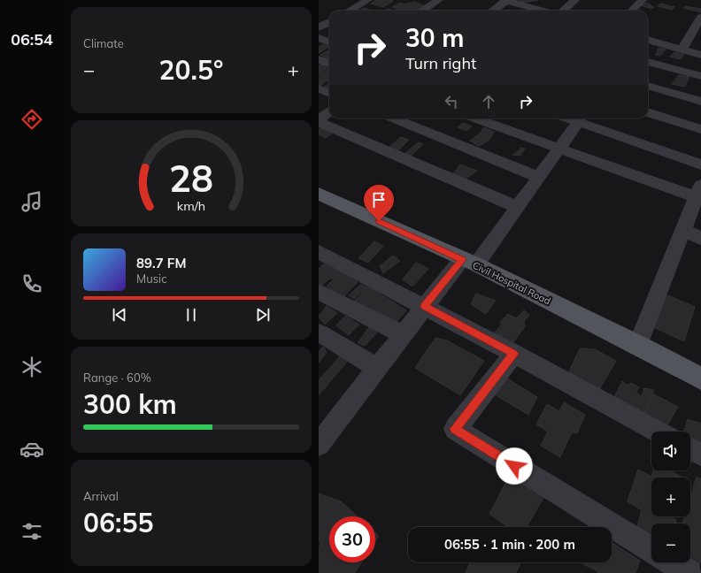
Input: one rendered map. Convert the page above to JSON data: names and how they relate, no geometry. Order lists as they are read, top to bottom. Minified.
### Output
{"streets":{"main road":["Civil Hospital Road"]},"page":{"tabs":"06:54","tile":["Climate",["Range · 60%","300 km"],["Arrival","06:55"]],"turn":["30 m","Turn right"],"heat":["−","20.5°","+"],"song":["89.7 FM","Music"],"map_buttons":["+","−"],"limit":"30","trip":"06:55 · 1 min · 200 m","gauge":["28","km/h"]}}
